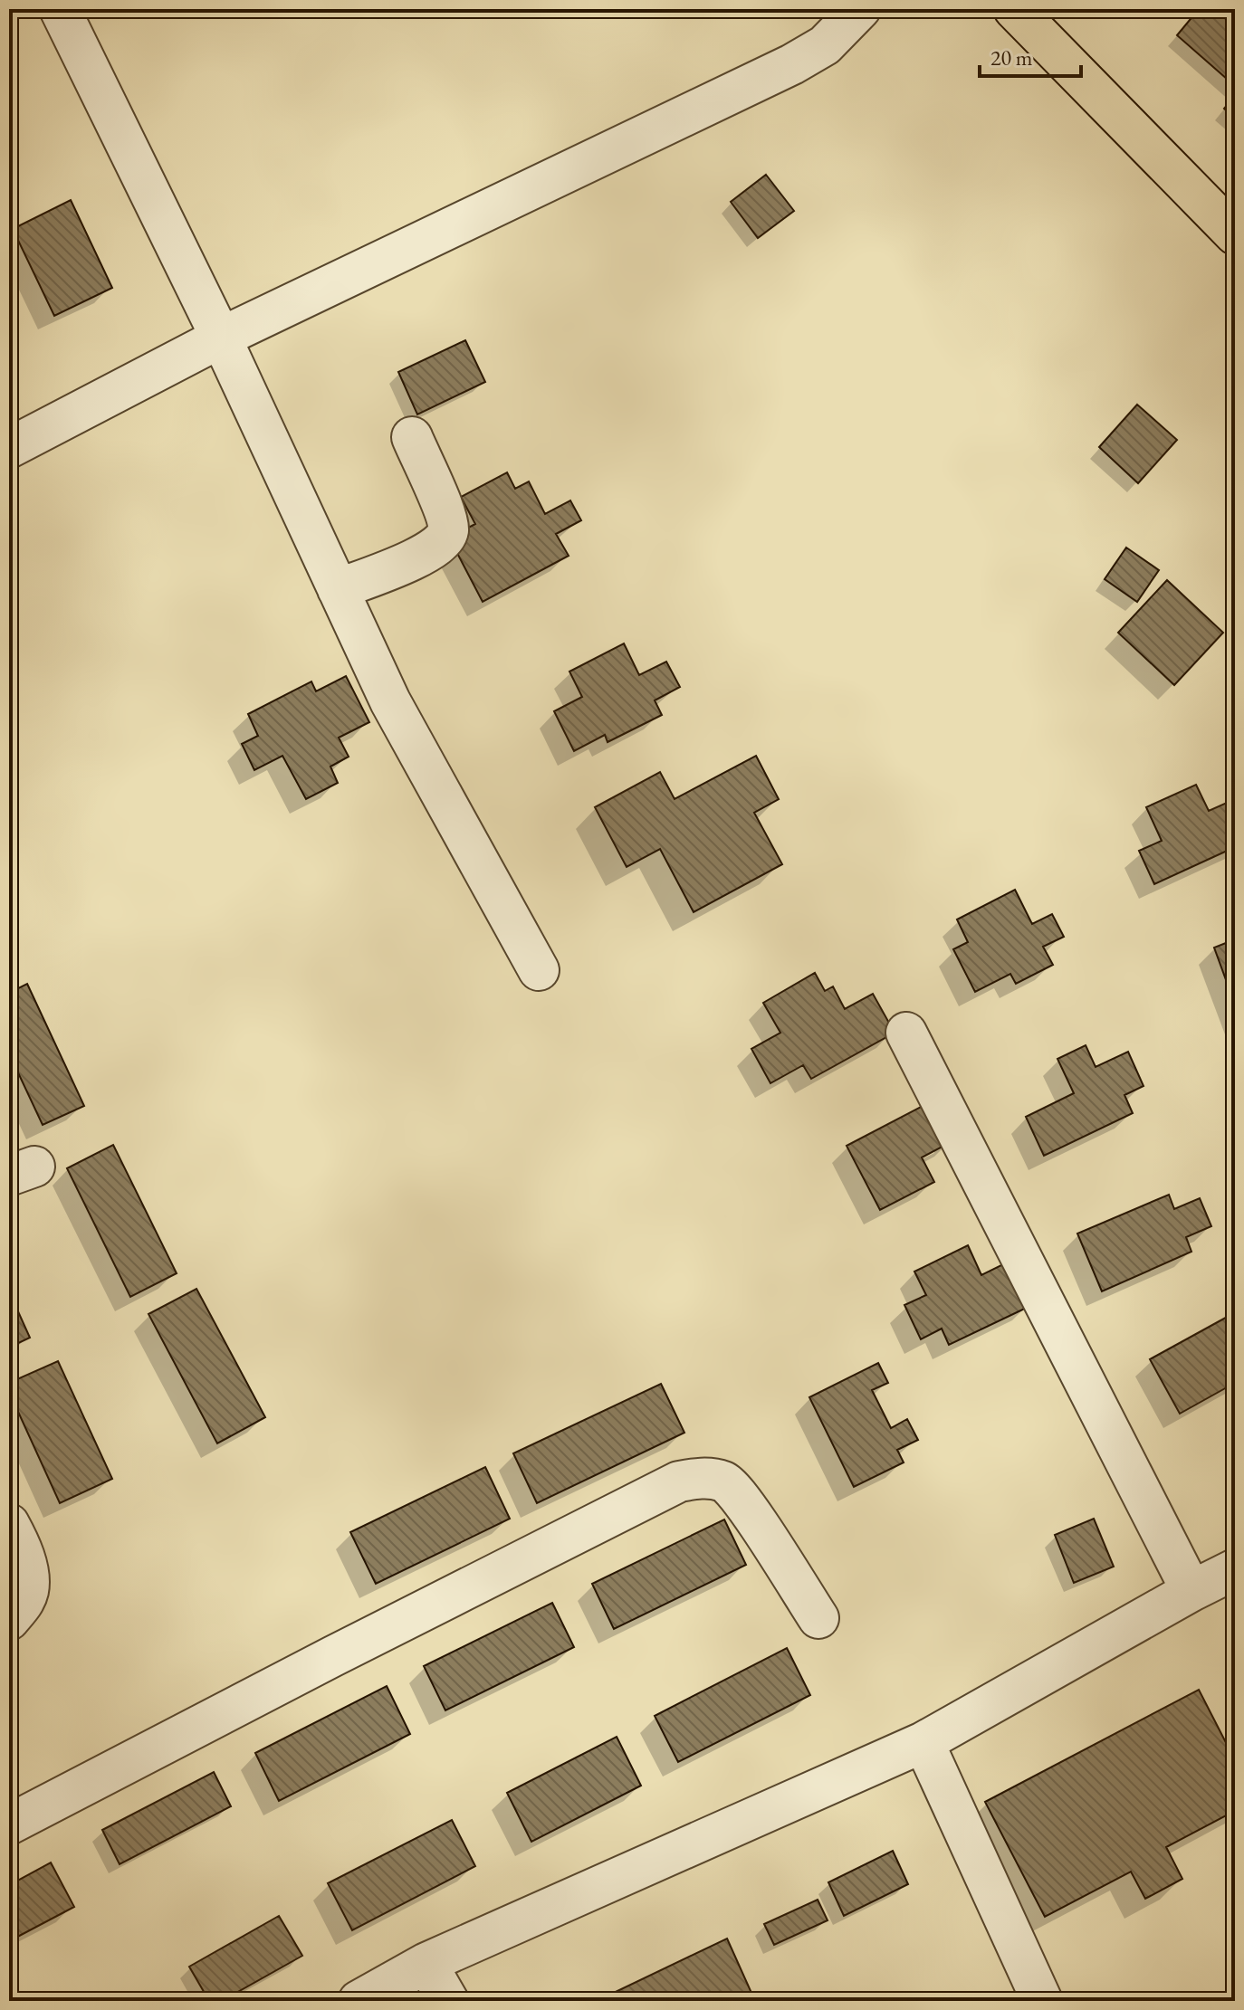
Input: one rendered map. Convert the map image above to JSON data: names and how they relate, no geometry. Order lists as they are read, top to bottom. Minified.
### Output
{"scale_bar":"20 m"}
